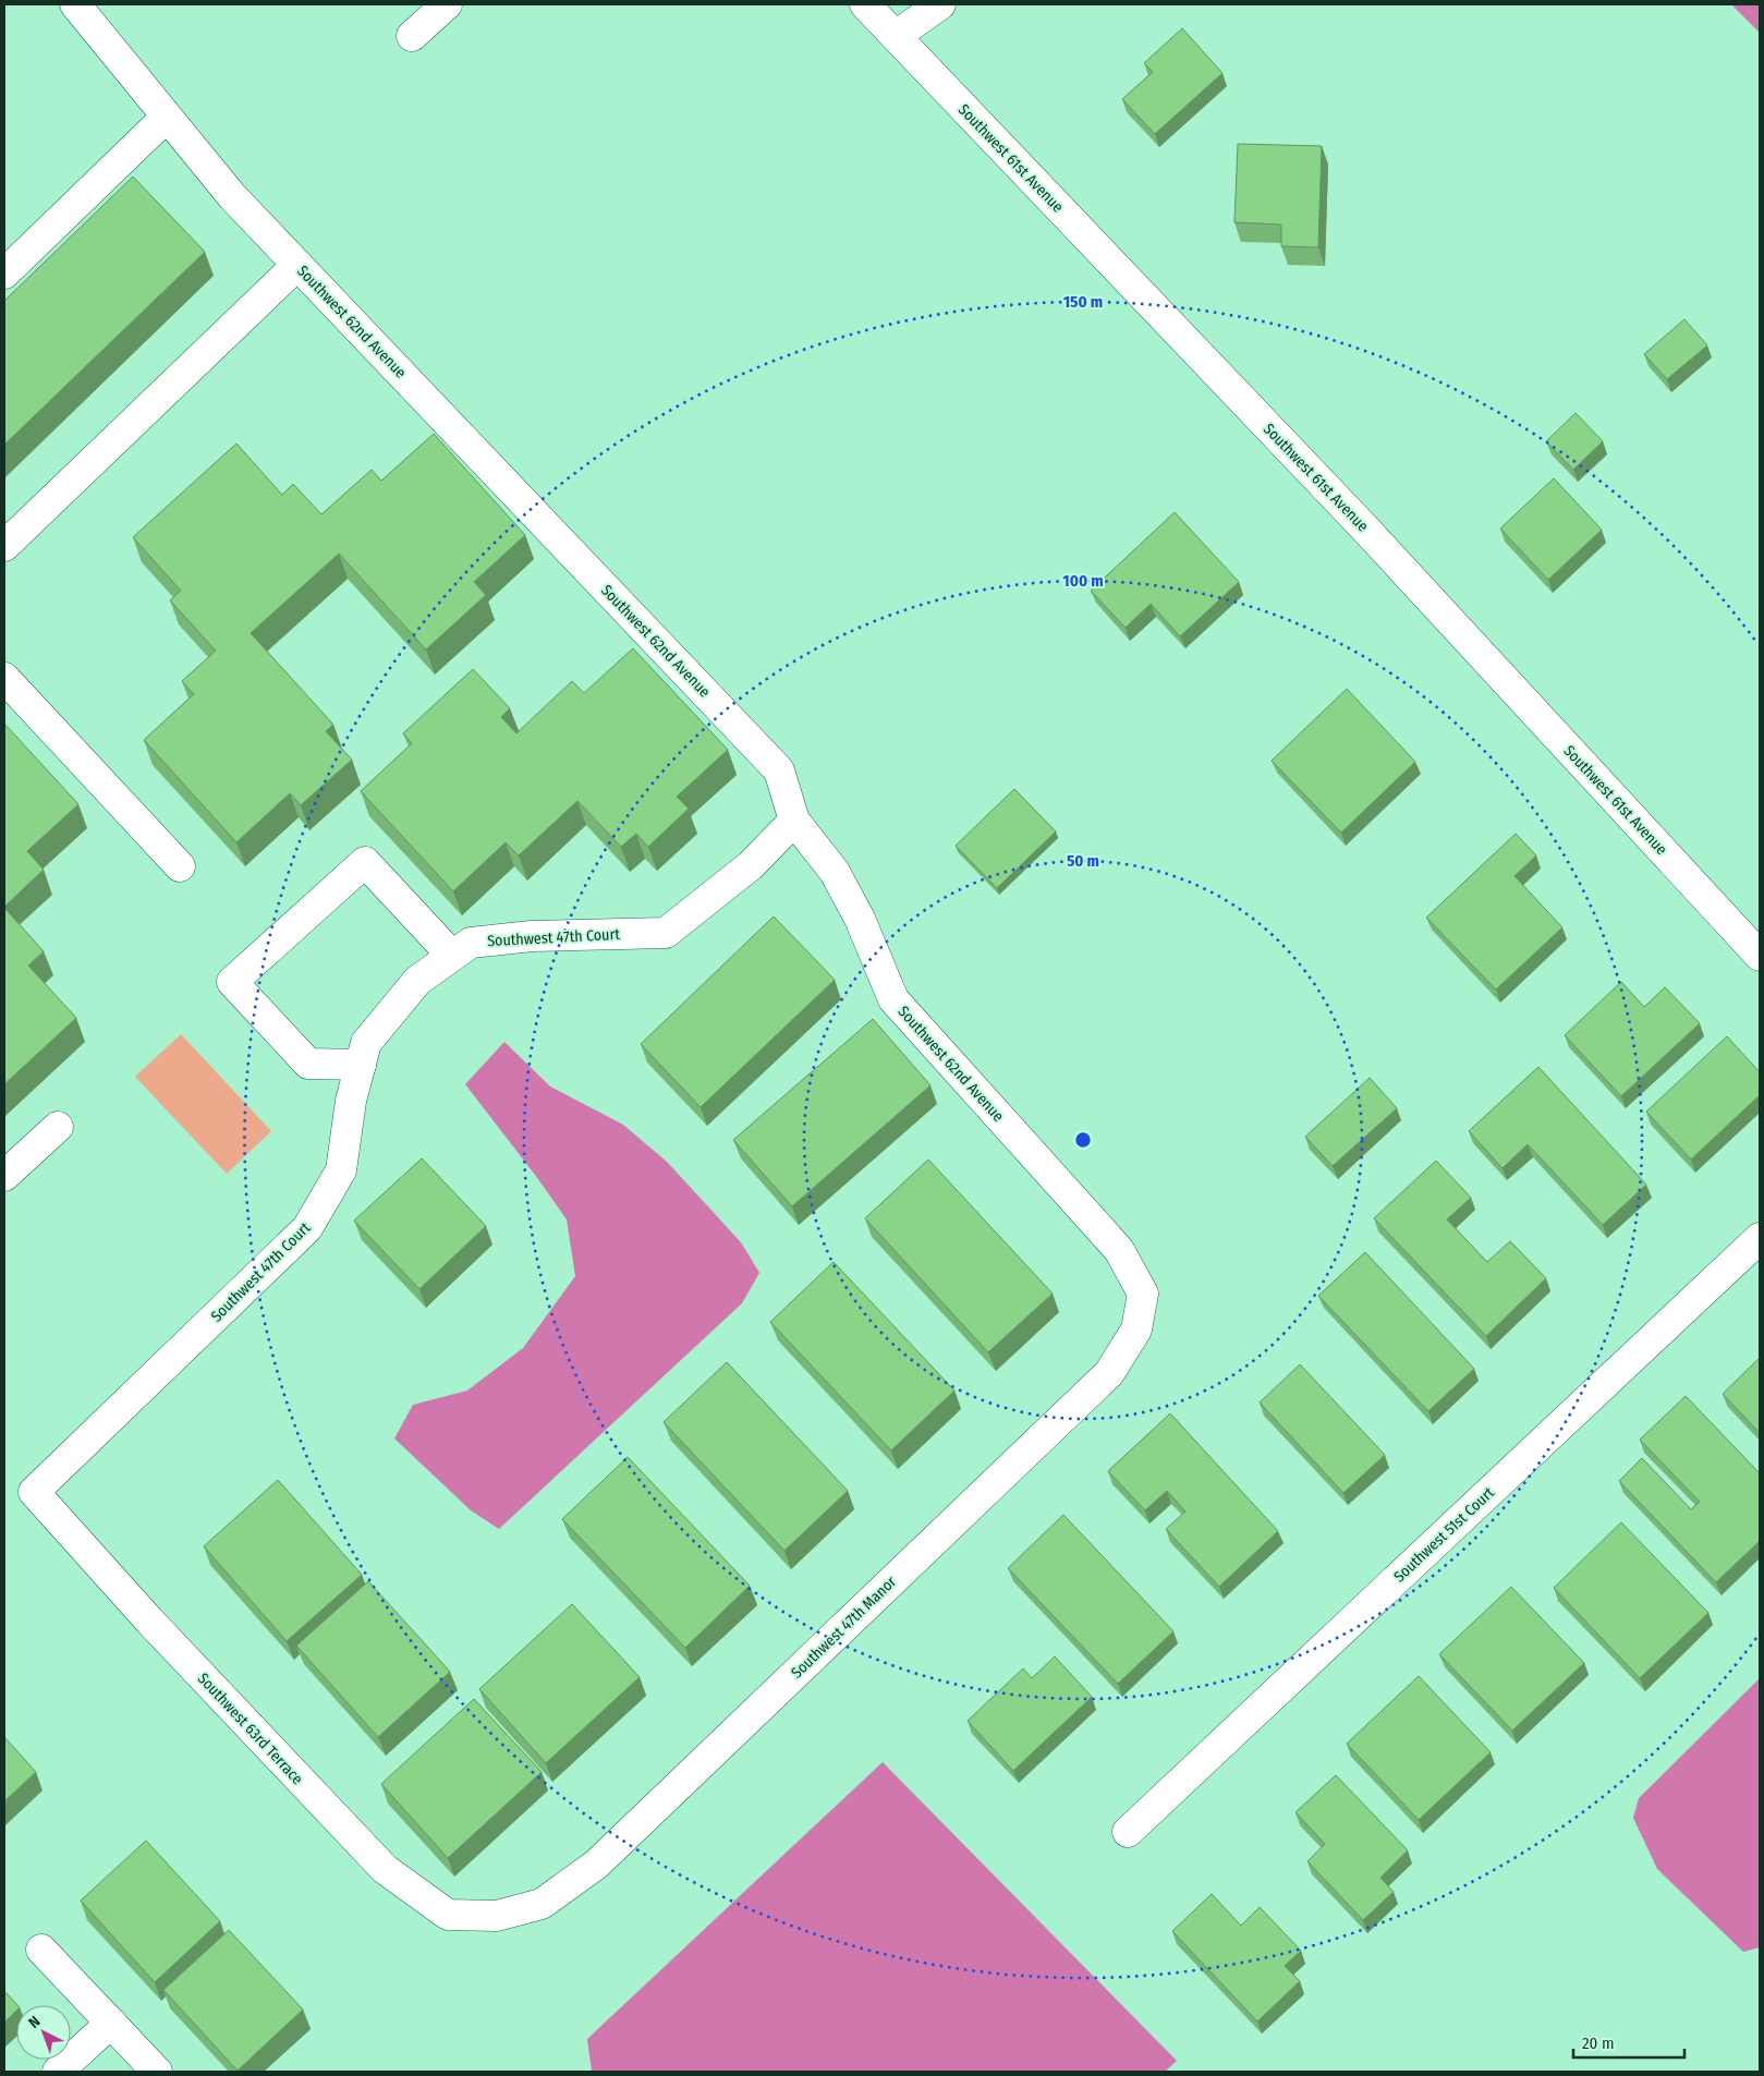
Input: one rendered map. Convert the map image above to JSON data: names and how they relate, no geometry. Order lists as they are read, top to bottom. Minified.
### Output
{"streets":{"street":["Southwest 61st Avenue","Southwest 62nd Avenue","Southwest 47th Court","Southwest 51st Court","Southwest 47th Manor","Southwest 63rd Terrace"]},"crossings":[["Southwest 62nd Avenue","Southwest 47th Court"],["Southwest 62nd Avenue","Southwest 47th Manor"],["Southwest 47th Court","Southwest 63rd Terrace"],["Southwest 47th Manor","Southwest 63rd Terrace"]],"scale_bar":"20 m","north":"top left","rings":["150 m","100 m","50 m"]}
